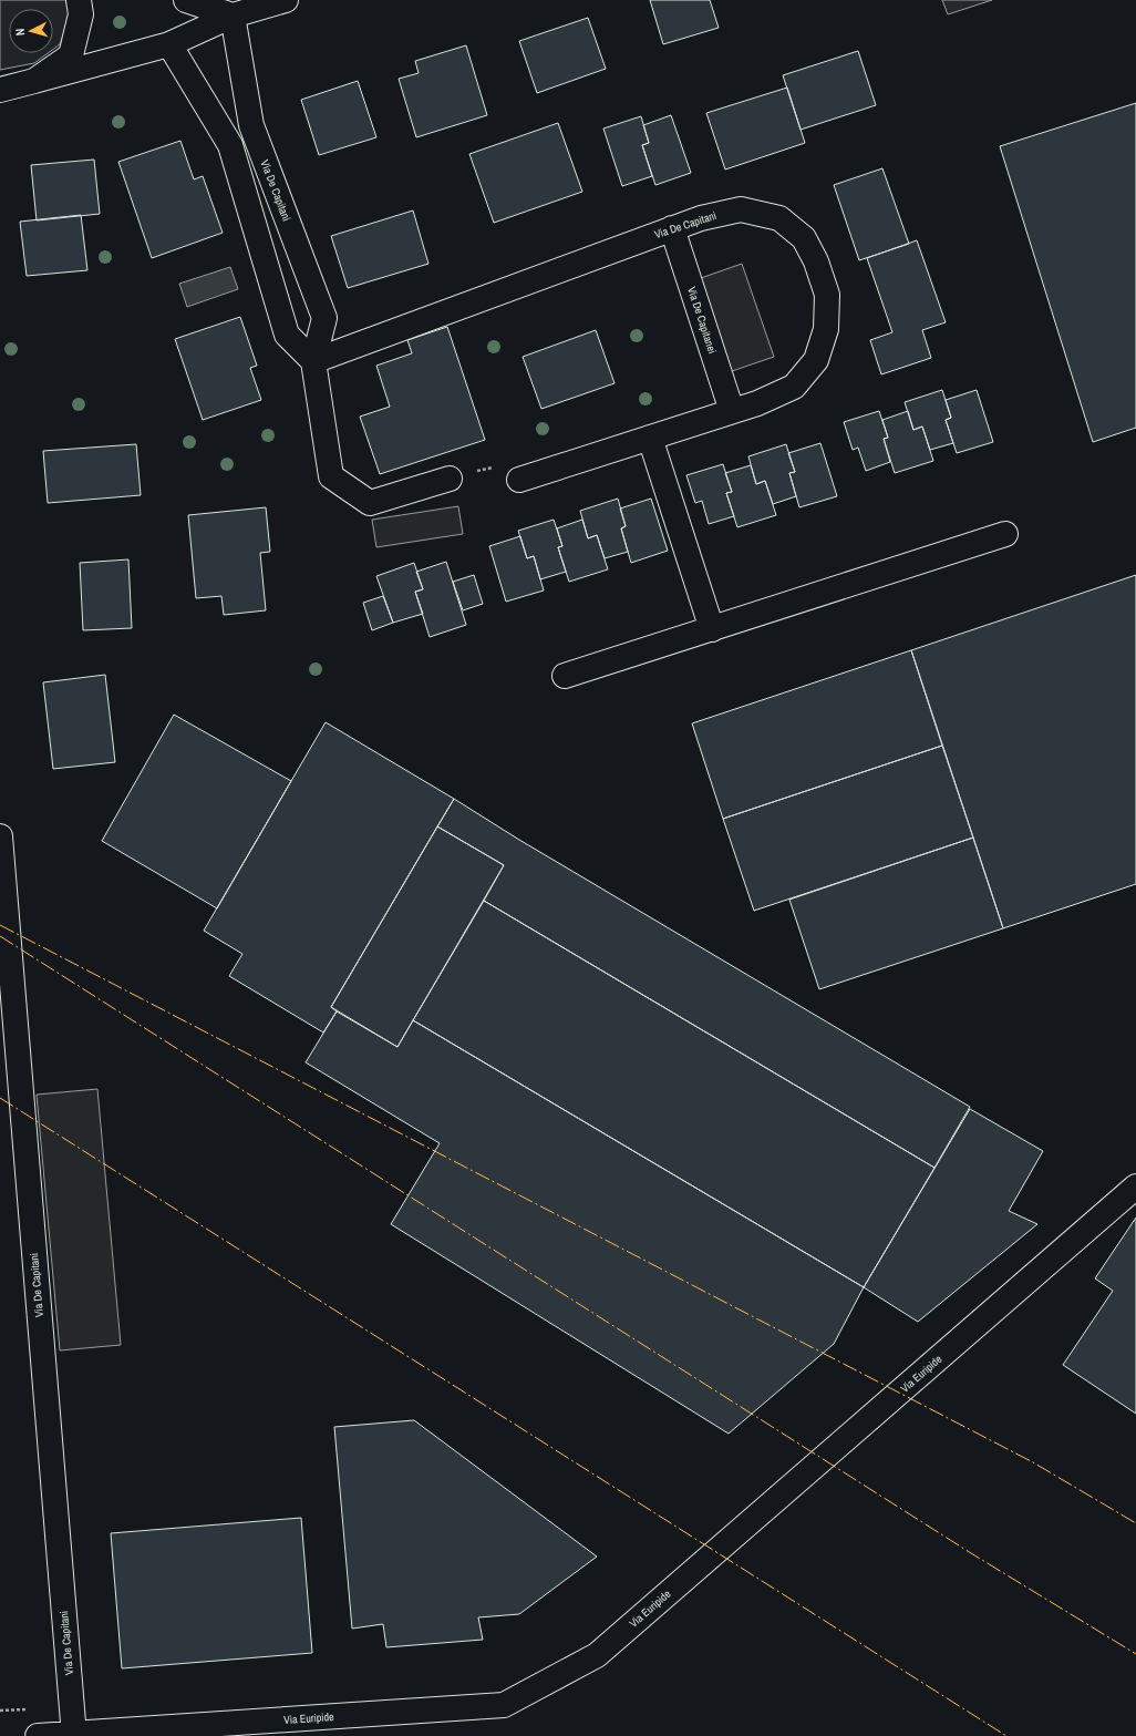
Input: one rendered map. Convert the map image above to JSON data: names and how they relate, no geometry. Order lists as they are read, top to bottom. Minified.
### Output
{"streets":{"street":["Via De Capitani","Via De Capitanei","Via Euripide"]},"crossings":[["Via De Capitani","Via De Capitanei"],["Via De Capitani","Via Euripide"]],"north":"left"}
